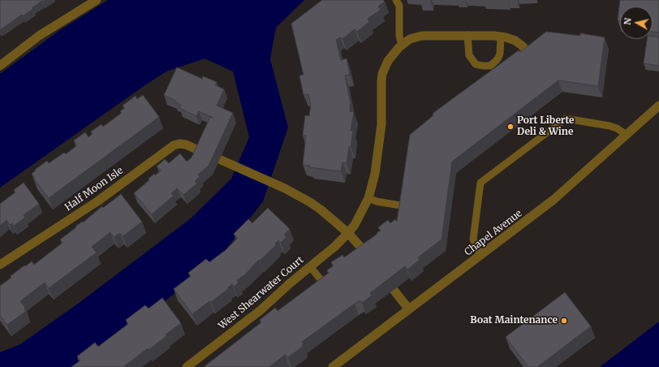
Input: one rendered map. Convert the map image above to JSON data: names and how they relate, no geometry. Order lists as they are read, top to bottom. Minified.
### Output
{"streets":{"street":["Half Moon Isle","Chapel Avenue","West Shearwater Court"]},"places":["Port Liberte Deli & Wine","Boat Maintenance"],"north":"left"}
